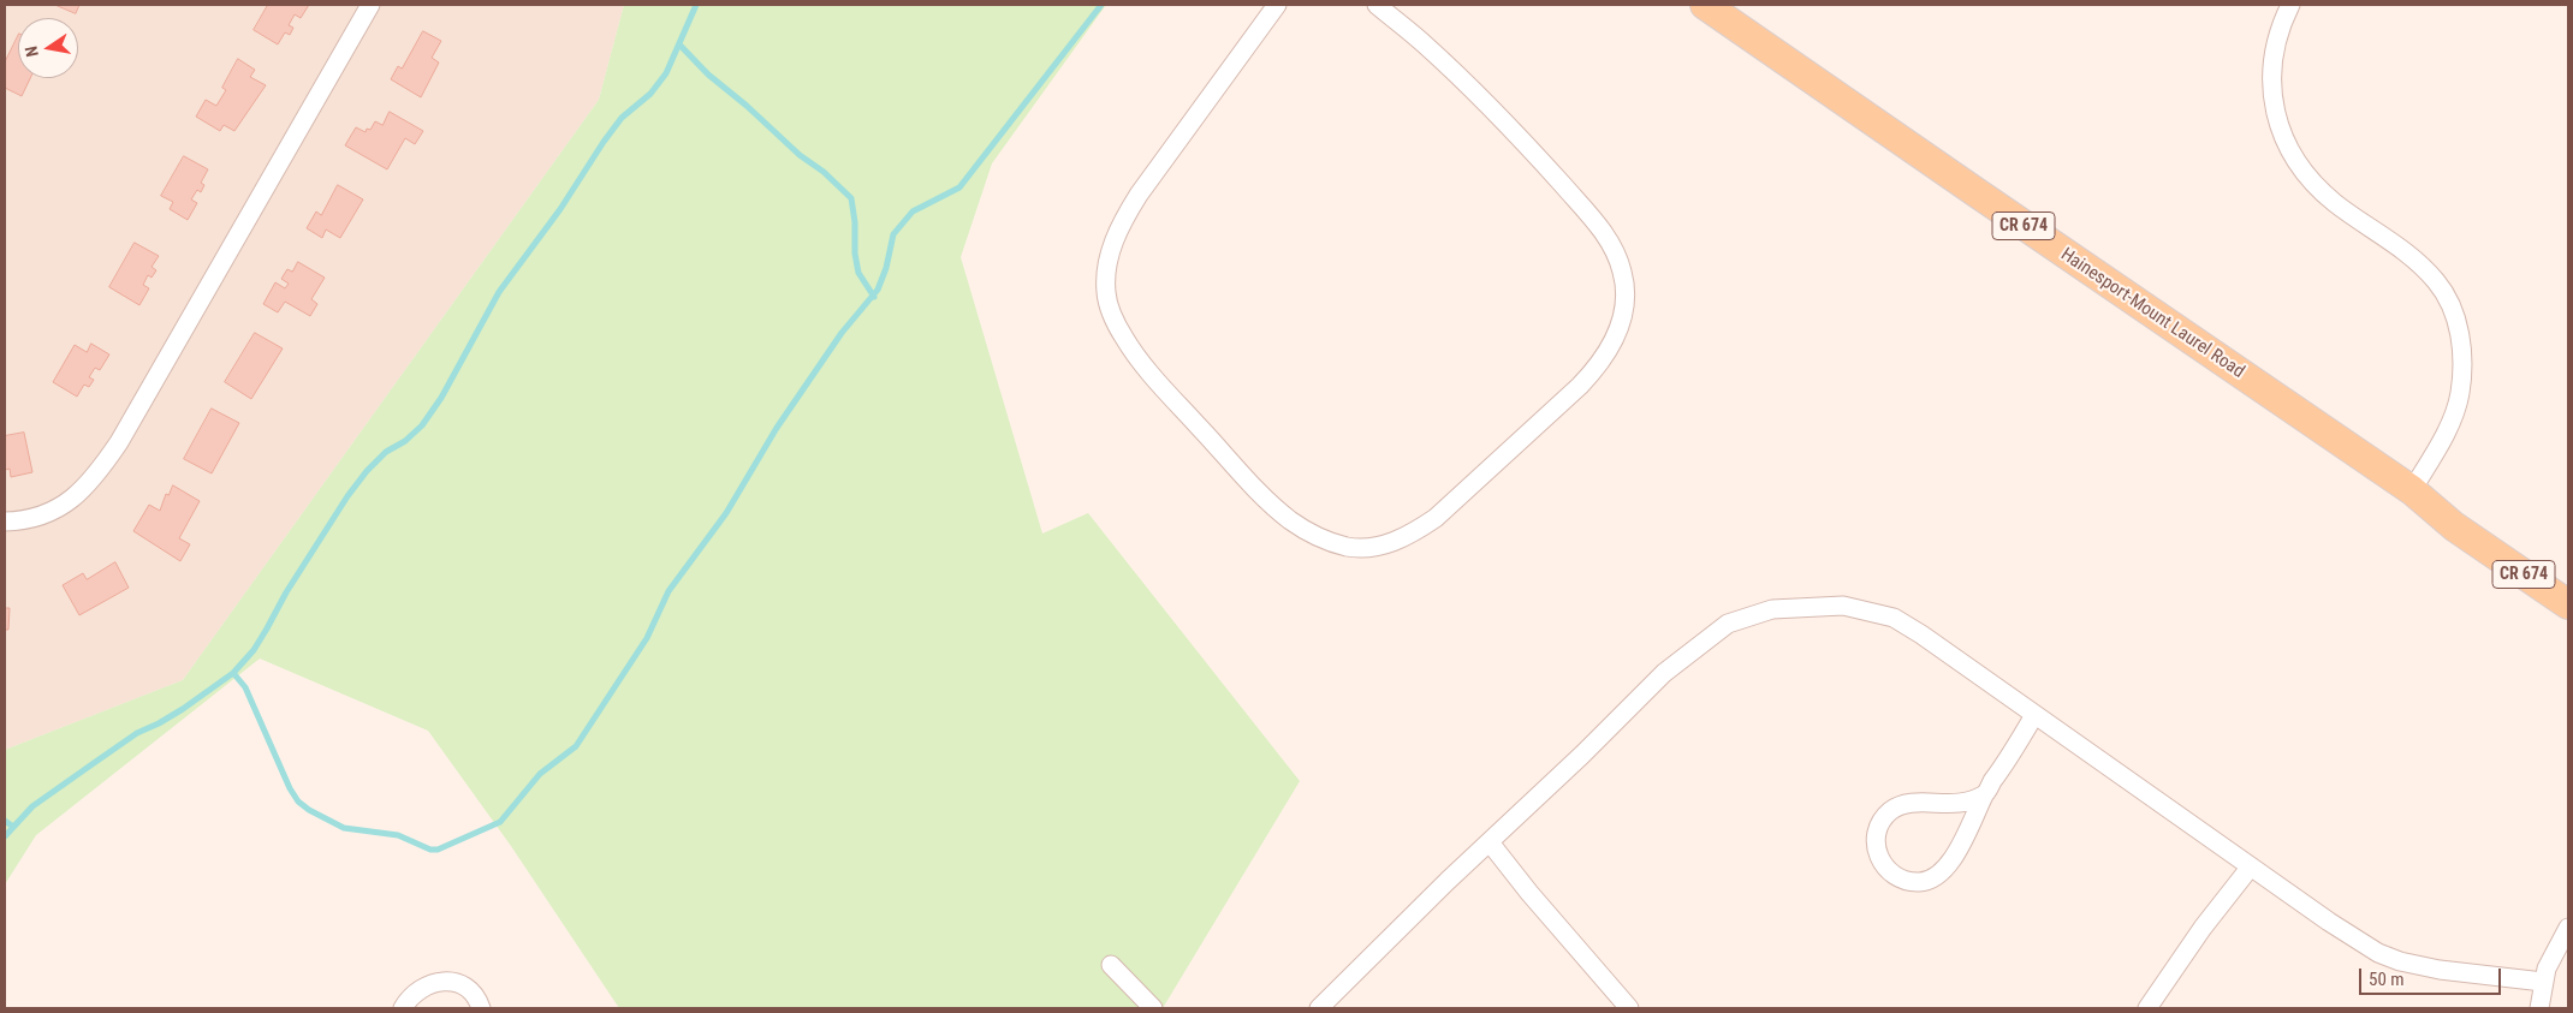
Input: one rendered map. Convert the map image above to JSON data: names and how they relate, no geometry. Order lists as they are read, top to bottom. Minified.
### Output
{"streets":{"main road":["CR 674","Hainesport-Mount Laurel Road"]},"scale_bar":"50 m","north":"left"}
